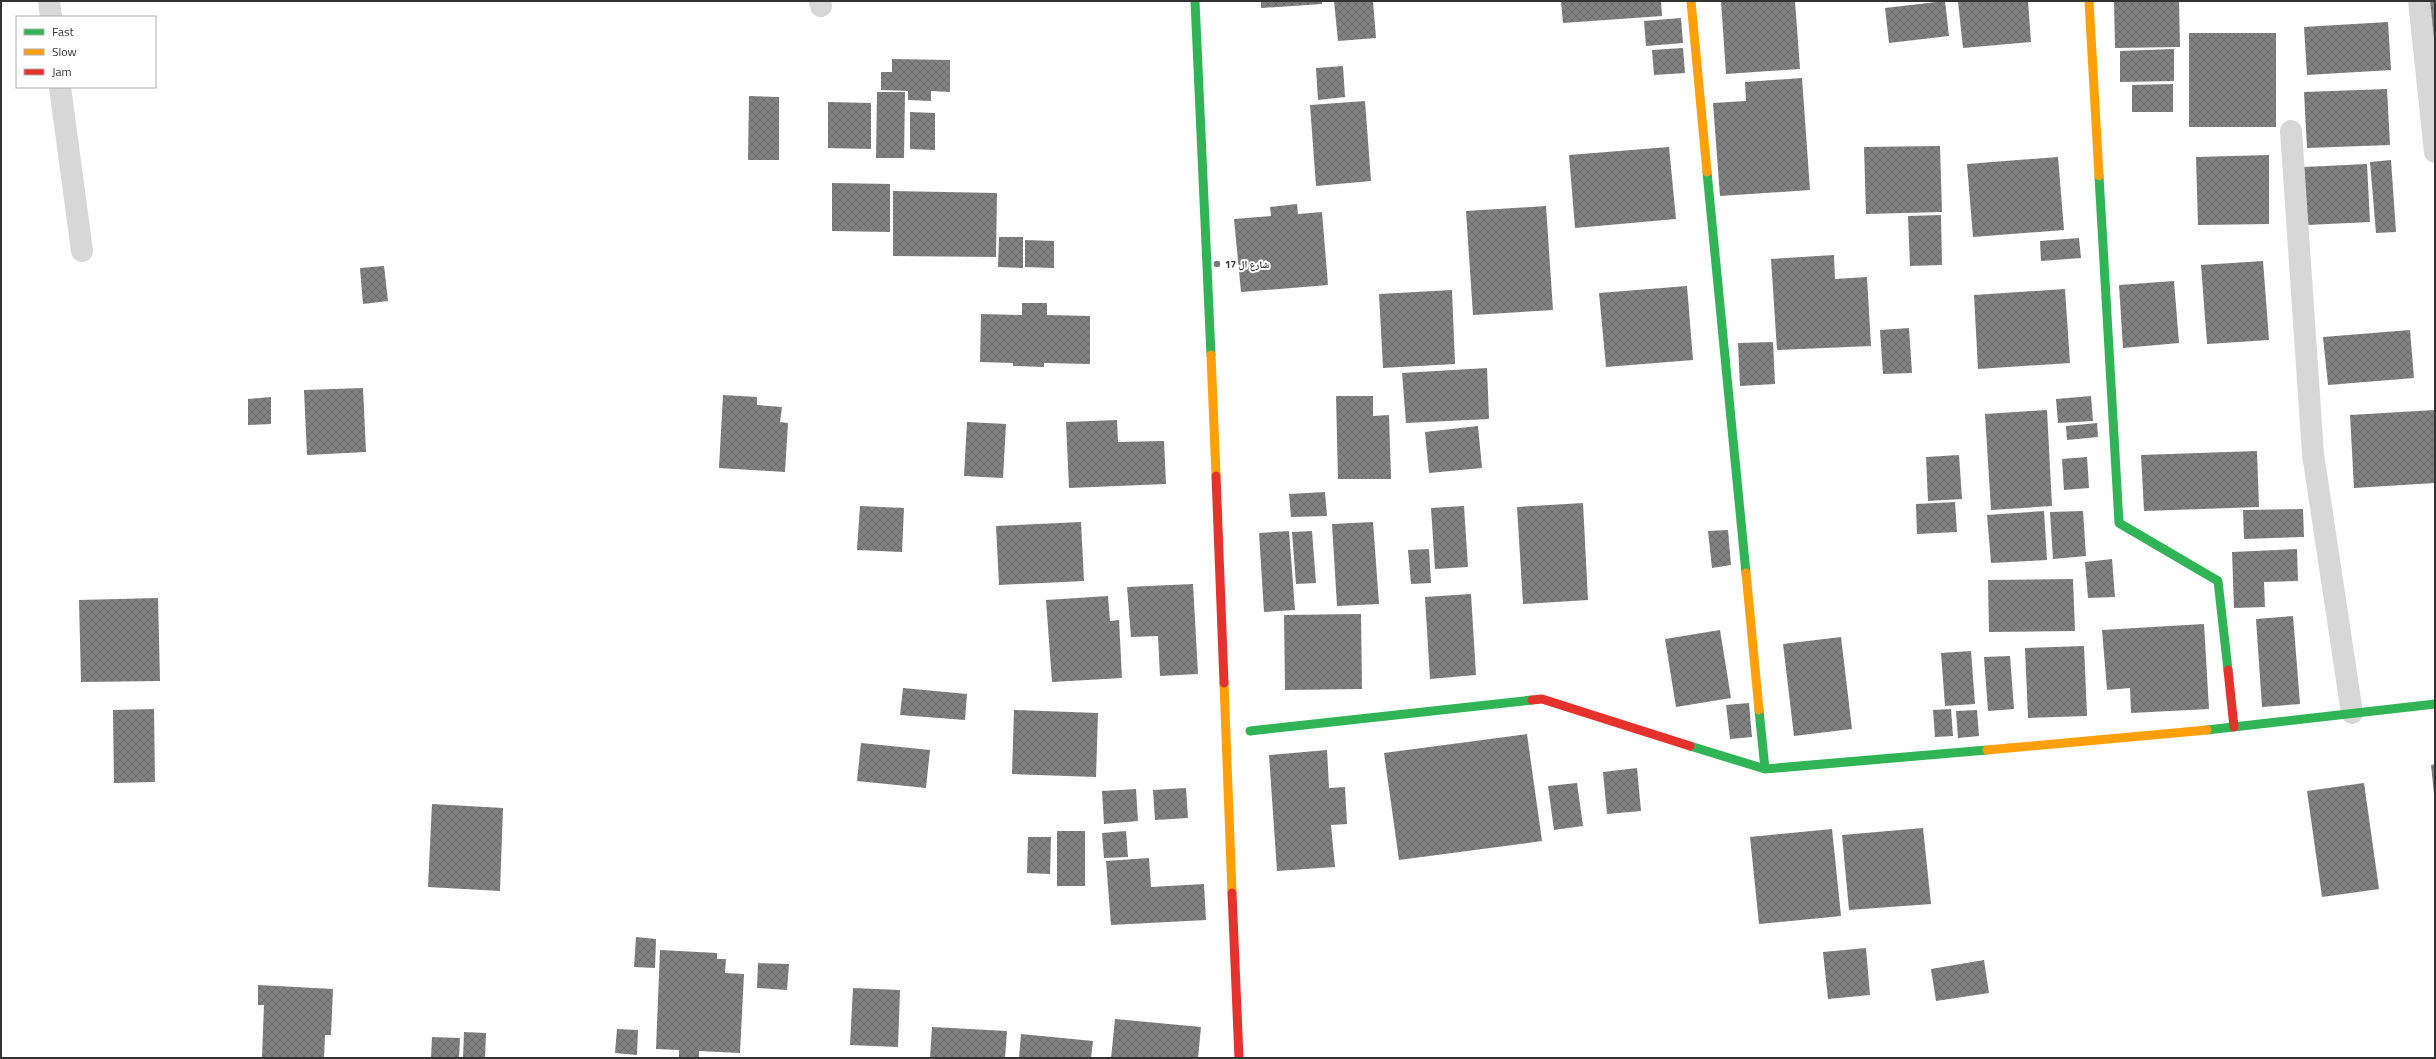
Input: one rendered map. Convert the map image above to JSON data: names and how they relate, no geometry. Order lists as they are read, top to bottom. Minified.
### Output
{"places":["شارع ال 17"],"legend":["Fast","Slow","Jam"]}
